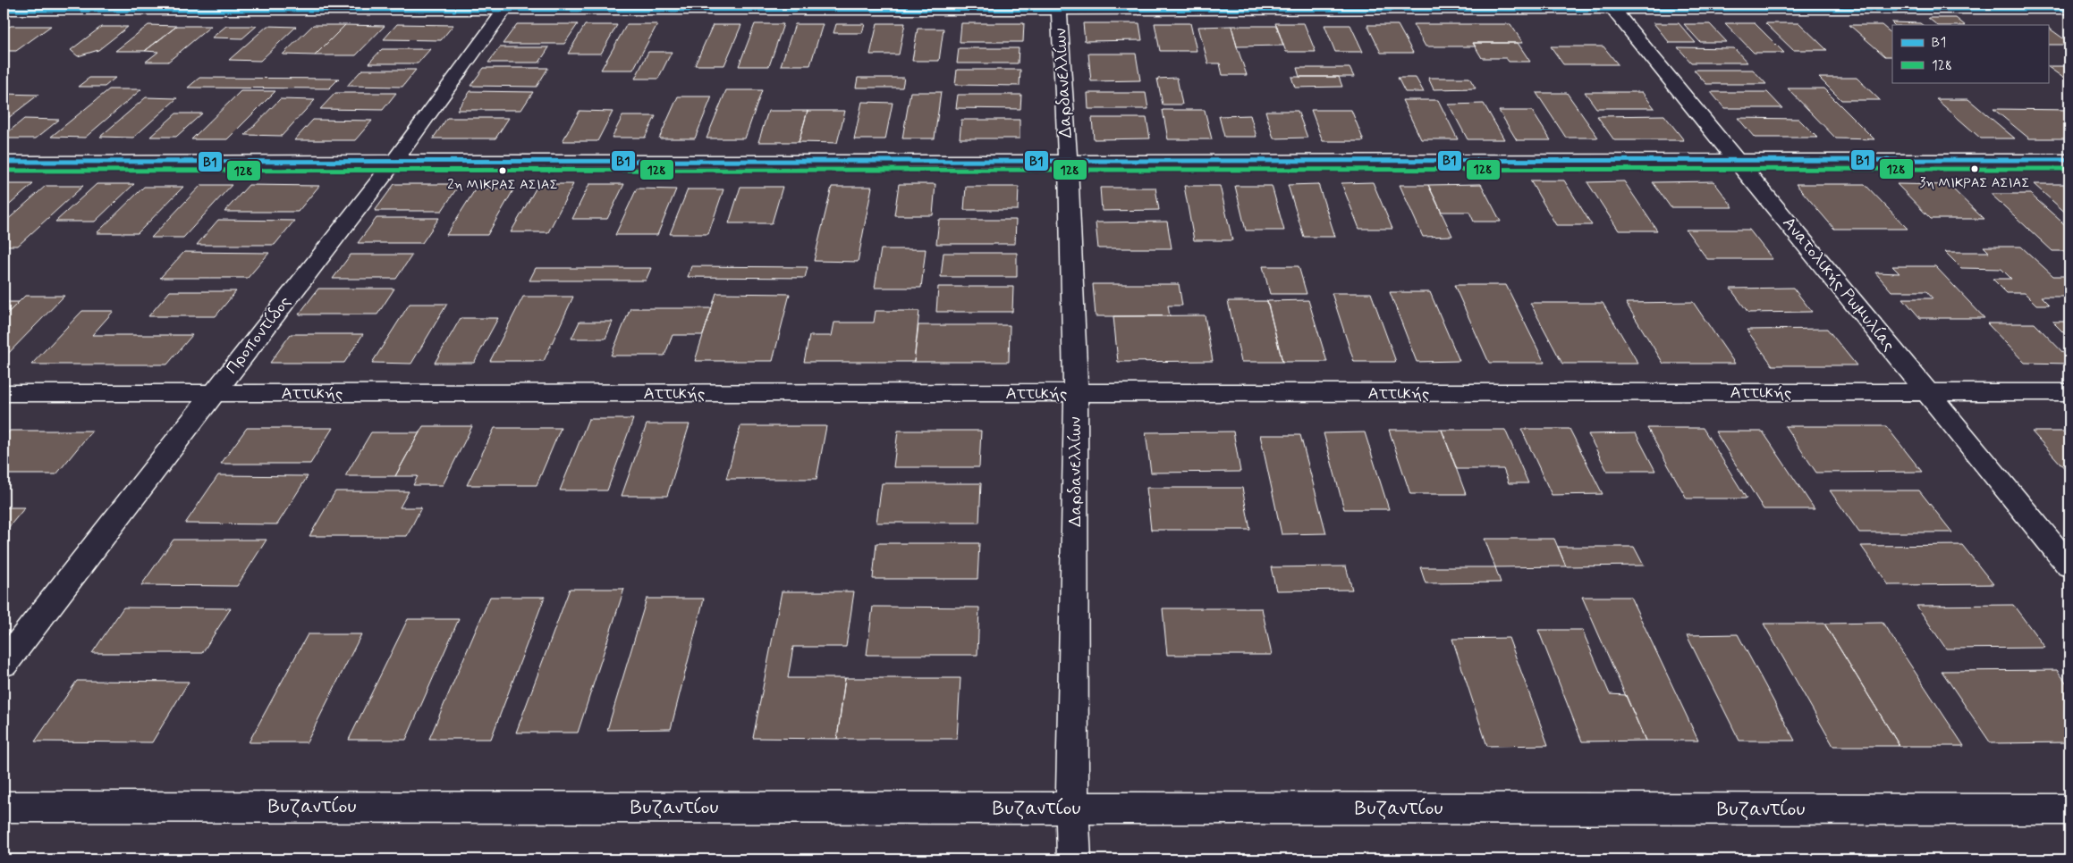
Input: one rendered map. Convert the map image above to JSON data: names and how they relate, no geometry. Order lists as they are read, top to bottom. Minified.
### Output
{"streets":{"street":["Δαρδανελλίων","Ανατολικής Ρωμυλίας","Προποντίδος","Αττικής","Βυζαντίου"]},"crossings":[["Δαρδανελλίων","Αττικής"],["Δαρδανελλίων","Βυζαντίου"],["Ανατολικής Ρωμυλίας","Αττικής"],["Προποντίδος","Αττικής"]],"places":["3η ΜΙΚΡΑΣ ΑΣΙΑΣ","2η ΜΙΚΡΑΣ ΑΣΙΑΣ"],"lines":["transit line Β1","transit line 128"],"legend":["Β1","128"]}
